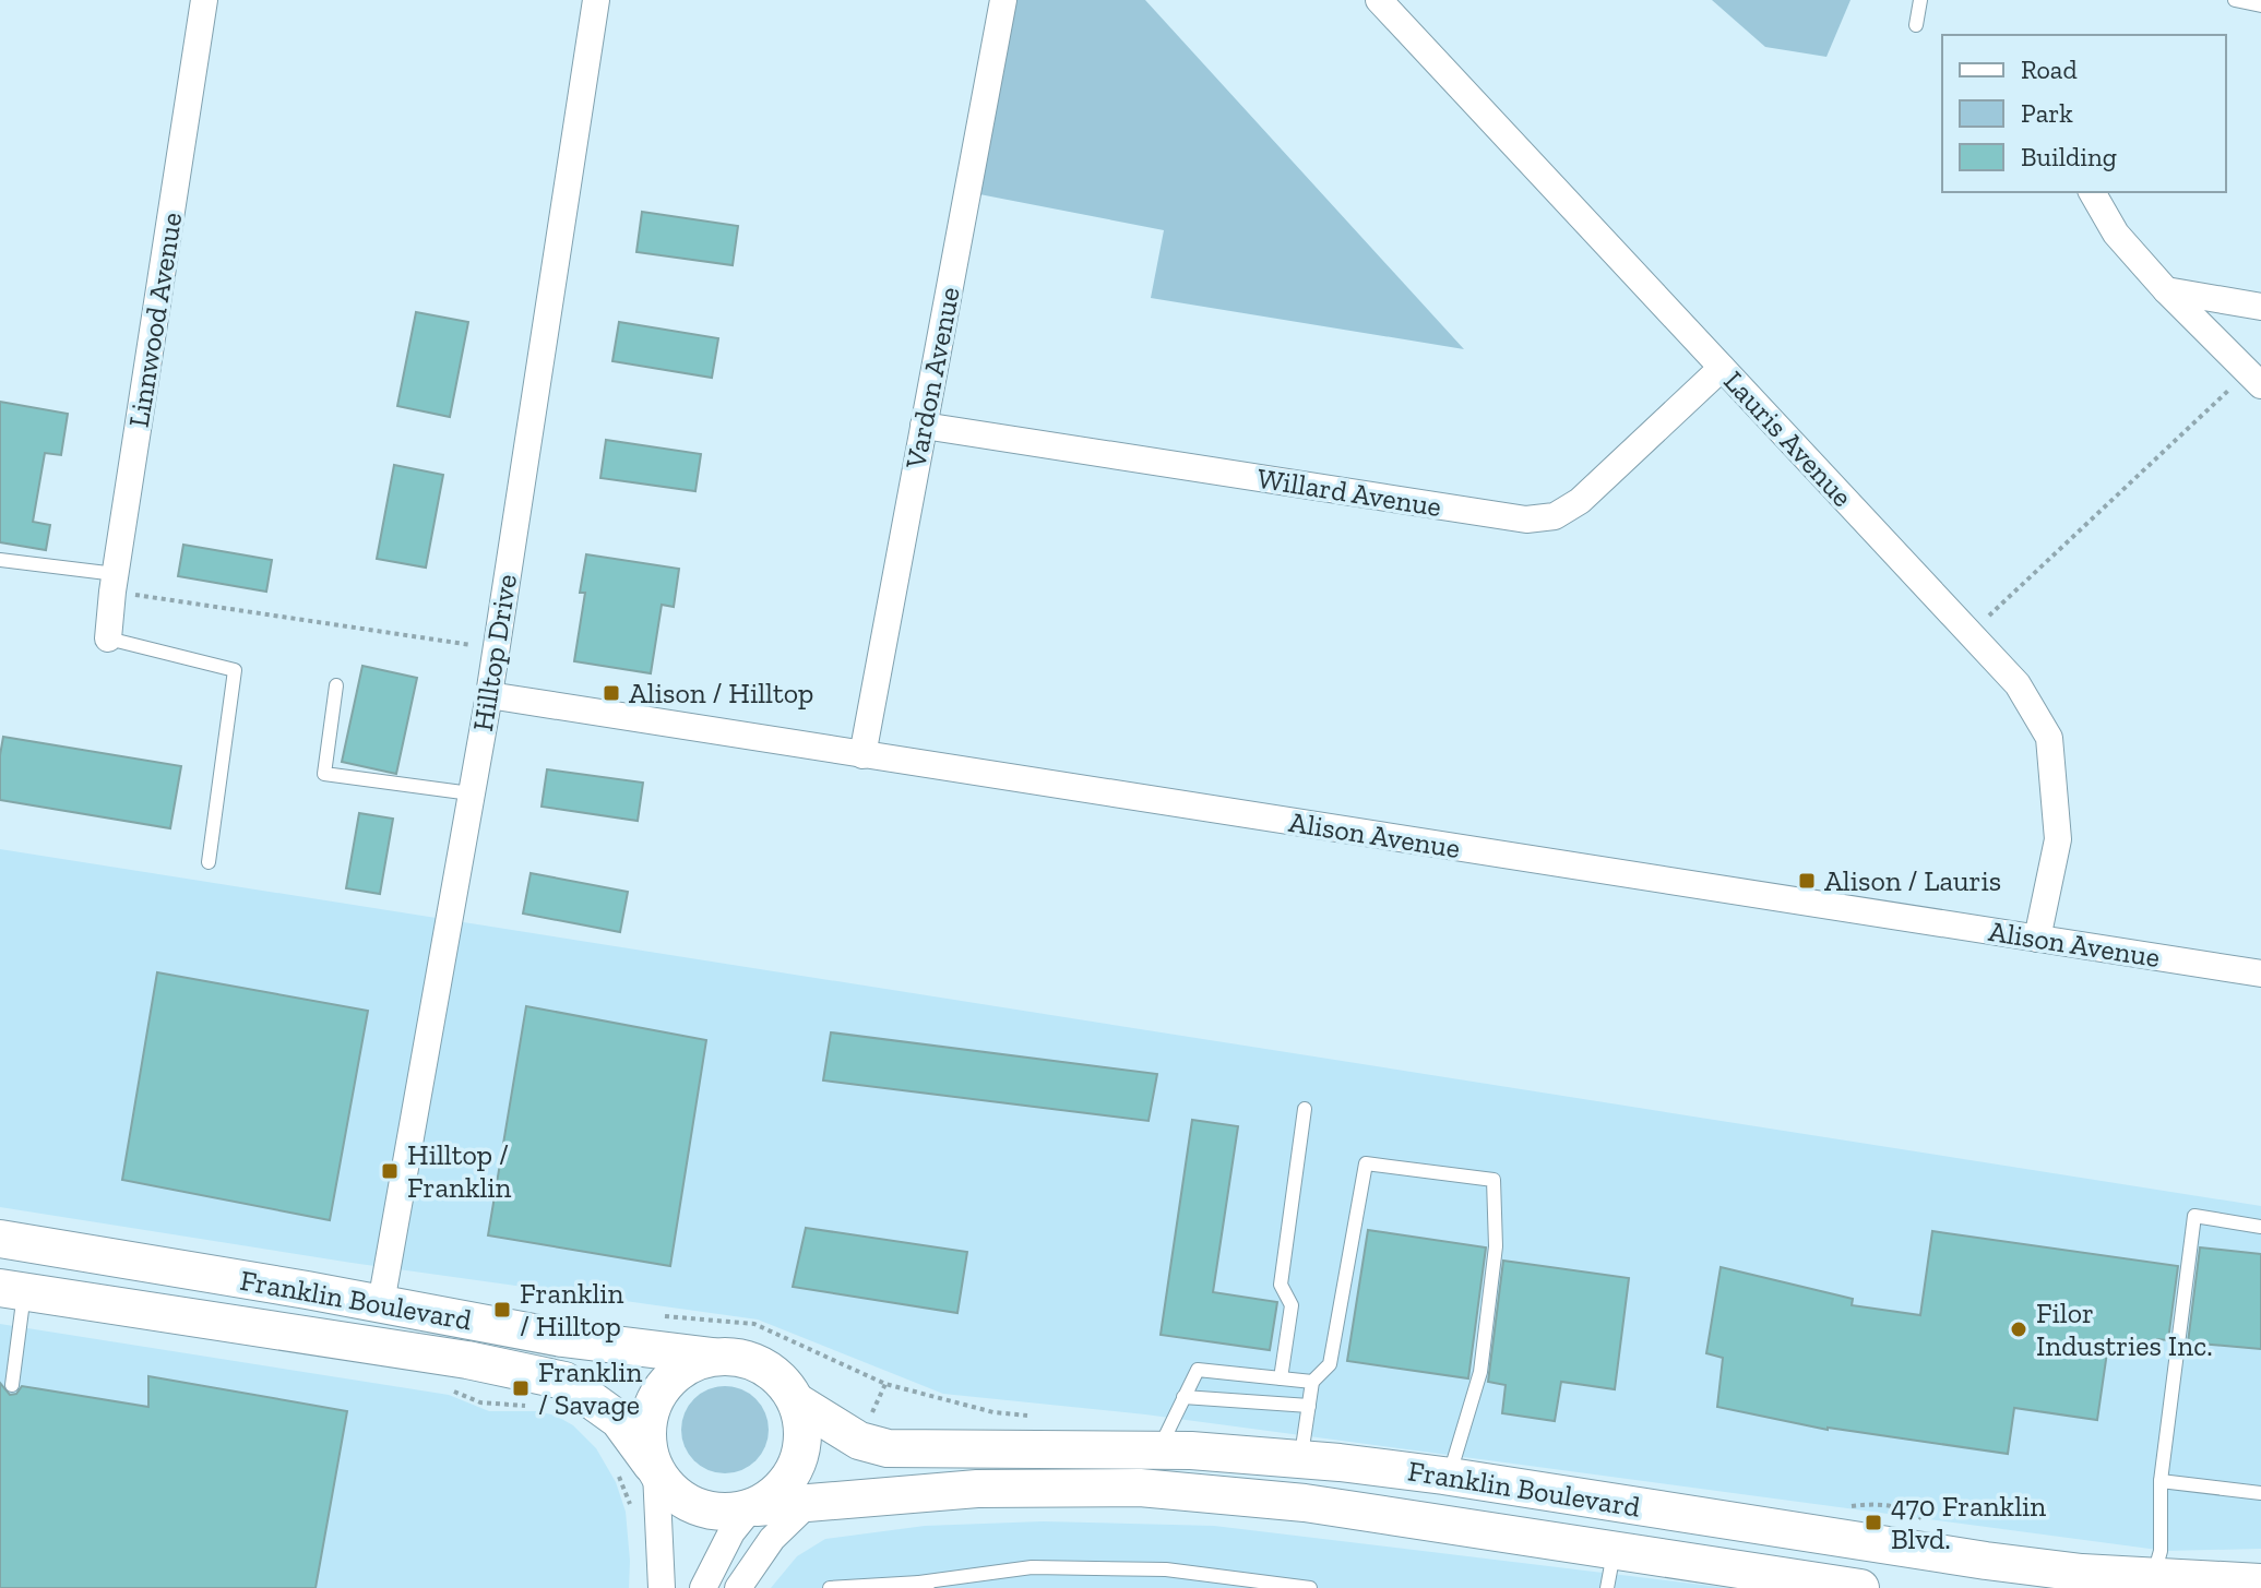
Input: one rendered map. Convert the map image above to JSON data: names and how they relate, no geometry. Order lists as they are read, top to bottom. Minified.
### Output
{"streets":{"main road":["Franklin Boulevard"],"street":["Linnwood Avenue","Vardon Avenue","Lauris Avenue","Willard Avenue","Hilltop Drive","Alison Avenue"]},"crossings":[["Vardon Avenue","Willard Avenue"],["Vardon Avenue","Alison Avenue"],["Lauris Avenue","Willard Avenue"],["Lauris Avenue","Alison Avenue"],["Hilltop Drive","Alison Avenue"],["Hilltop Drive","Franklin Boulevard"]],"places":{"transit":["Alison / Hilltop","Alison / Lauris","Hilltop / Franklin","Franklin / Hilltop","Franklin / Savage","470 Franklin Blvd."],"other":["Filor Industries Inc."]},"legend":["Road","Park","Building"]}
